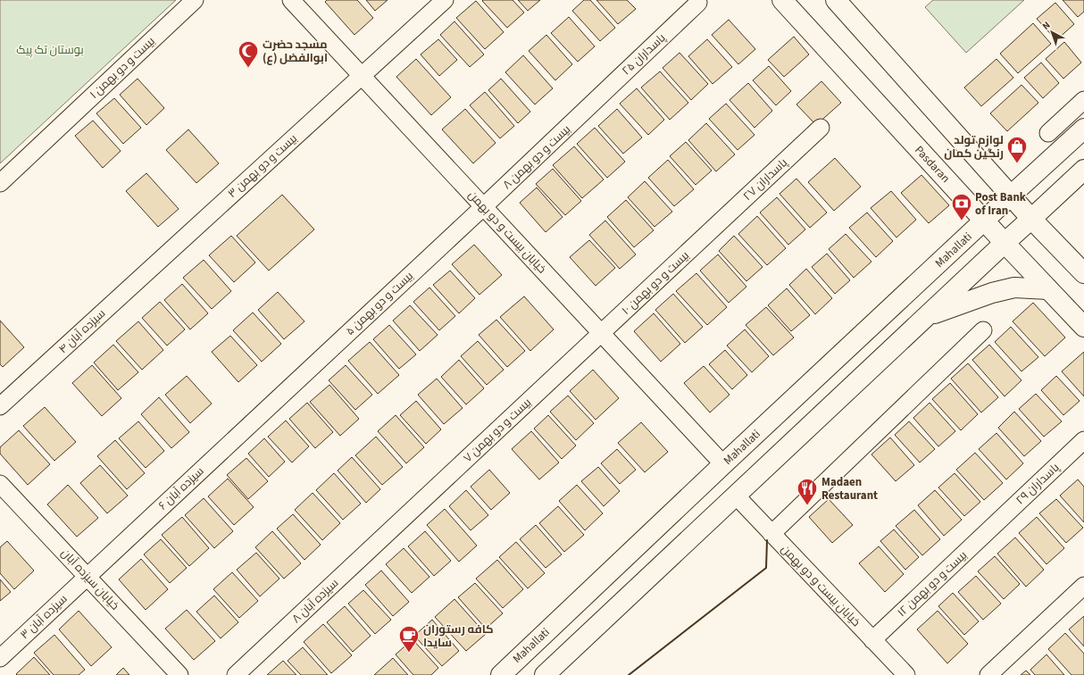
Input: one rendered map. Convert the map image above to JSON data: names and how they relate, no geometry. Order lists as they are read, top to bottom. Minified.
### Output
{"streets":{"main road":["Pasdaran","Mahallati"],"street":["پاسداران ۲۵","بیست و دو بهمن ۱","بیست و دو بهمن ۸","بیست و دو بهمن ۳","پاسداران ۲۷","خیابان بیست و دو بهمن","بیست و دو بهمن ۱۰","بیست و دو بهمن ۵","سیزده آبان ۴","بیست و دو بهمن ۷","پاسداران ۲۹","سیزده آبان ۶","خیابان سیزده آبان","بیست و دو بهمن ۱۲","سیزده آبان ۸","سیزده آبان ۳"]},"crossings":[["پاسداران ۲۵","بیست و دو بهمن ۸"],["بیست و دو بهمن ۸","خیابان بیست و دو بهمن"],["بیست و دو بهمن ۸","بیست و دو بهمن ۵"],["Pasdaran","Mahallati"],["بیست و دو بهمن ۳","خیابان بیست و دو بهمن"],["بیست و دو بهمن ۳","سیزده آبان ۴"],["پاسداران ۲۷","بیست و دو بهمن ۱۰"],["خیابان بیست و دو بهمن","Mahallati"],["خیابان بیست و دو بهمن","بیست و دو بهمن ۱۰"],["خیابان بیست و دو بهمن","بیست و دو بهمن ۵"],["خیابان بیست و دو بهمن","بیست و دو بهمن ۷"],["خیابان بیست و دو بهمن","بیست و دو بهمن ۱۲"],["بیست و دو بهمن ۱۰","بیست و دو بهمن ۷"],["بیست و دو بهمن ۵","سیزده آبان ۶"],["بیست و دو بهمن ۷","سیزده آبان ۸"],["پاسداران ۲۹","بیست و دو بهمن ۱۲"],["سیزده آبان ۶","خیابان سیزده آبان"],["سیزده آبان ۶","سیزده آبان ۳"],["خیابان سیزده آبان","سیزده آبان ۳"]],"parks":["بوستان تک پیک"],"places":{"mosque":["مسجد حضرت ابوالفضل (ع)"],"shop":["لوازم تولد رنگین کمان"],"bank":["Post Bank of Iran"],"restaurant":["Madaen Restaurant"],"cafe":["کافه رستوران سایدا"]},"north":"top left"}
